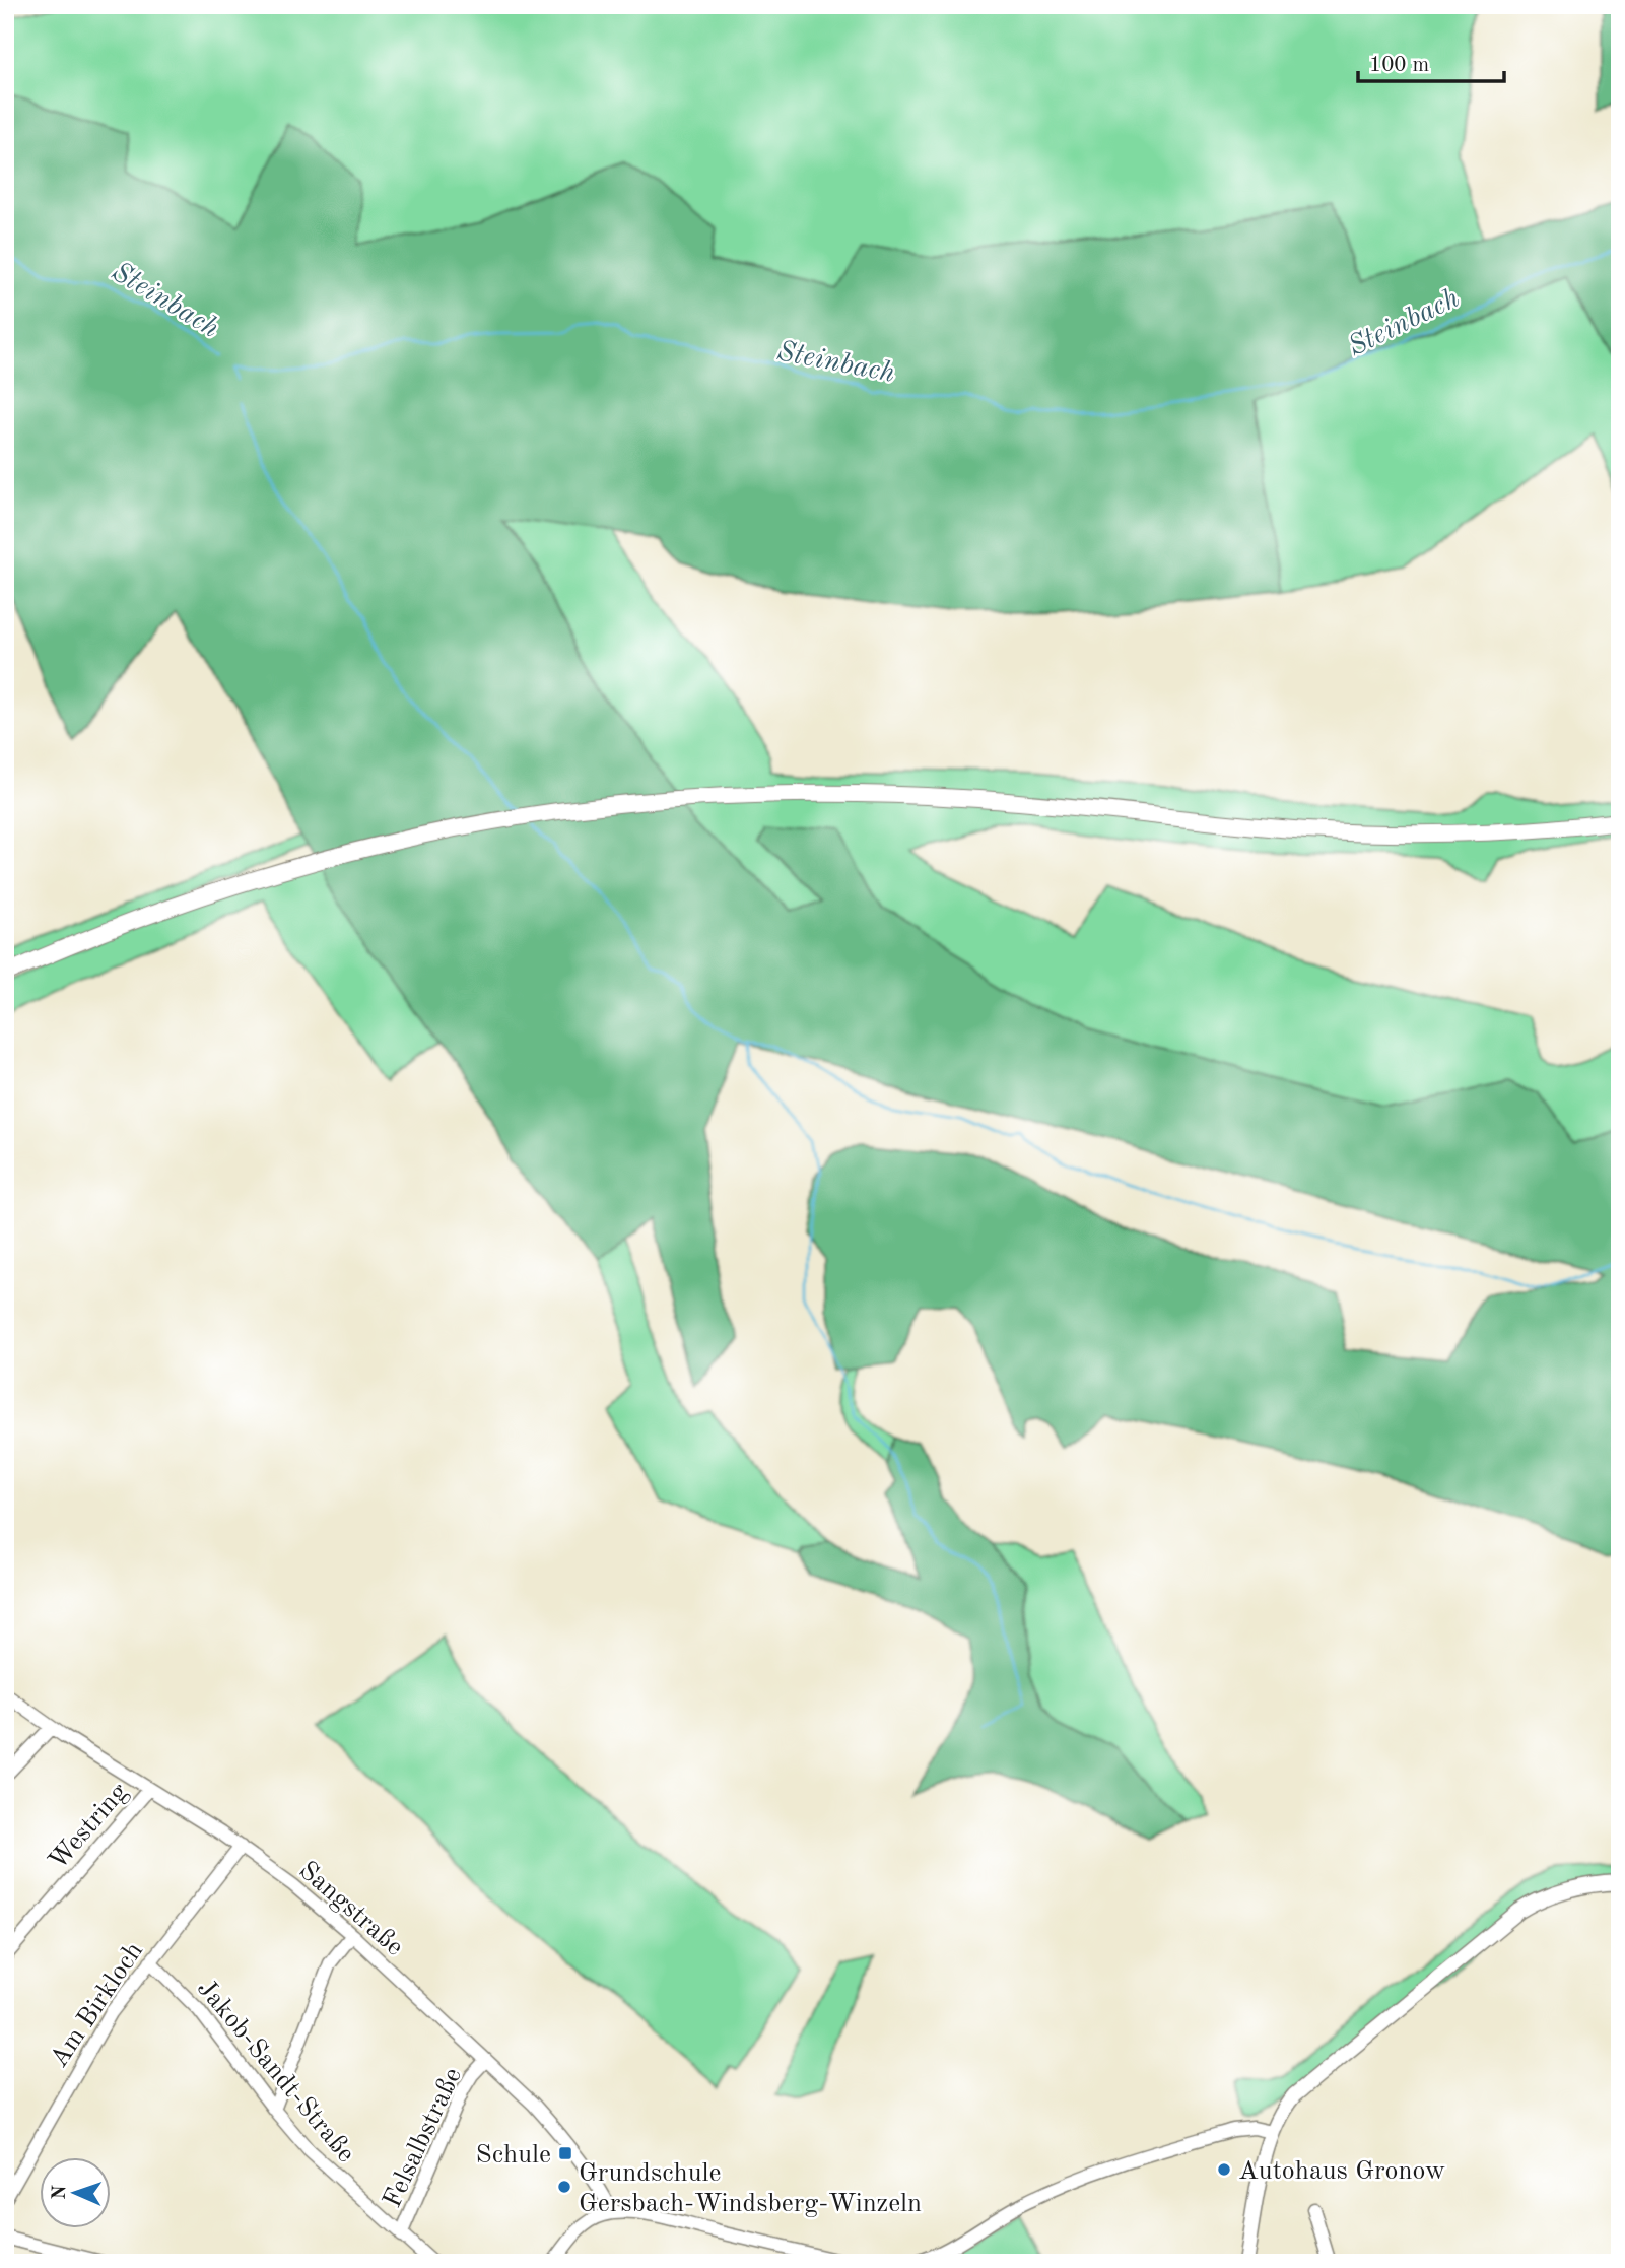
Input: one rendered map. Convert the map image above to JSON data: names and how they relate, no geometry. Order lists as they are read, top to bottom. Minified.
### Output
{"streets":{"street":["Westring","Sangstraße","Am Birkloch","Jakob-Sandt-Straße","Felsalbstraße"]},"crossings":[["Westring","Sangstraße"],["Sangstraße","Am Birkloch"],["Sangstraße","Felsalbstraße"],["Am Birkloch","Jakob-Sandt-Straße"],["Jakob-Sandt-Straße","Felsalbstraße"]],"water":["Steinbach"],"places":{"transit":["Schule"],"other":["Autohaus Gronow","Grundschule Gersbach-Windsberg-Winzeln"]},"scale_bar":"100 m","north":"left"}
